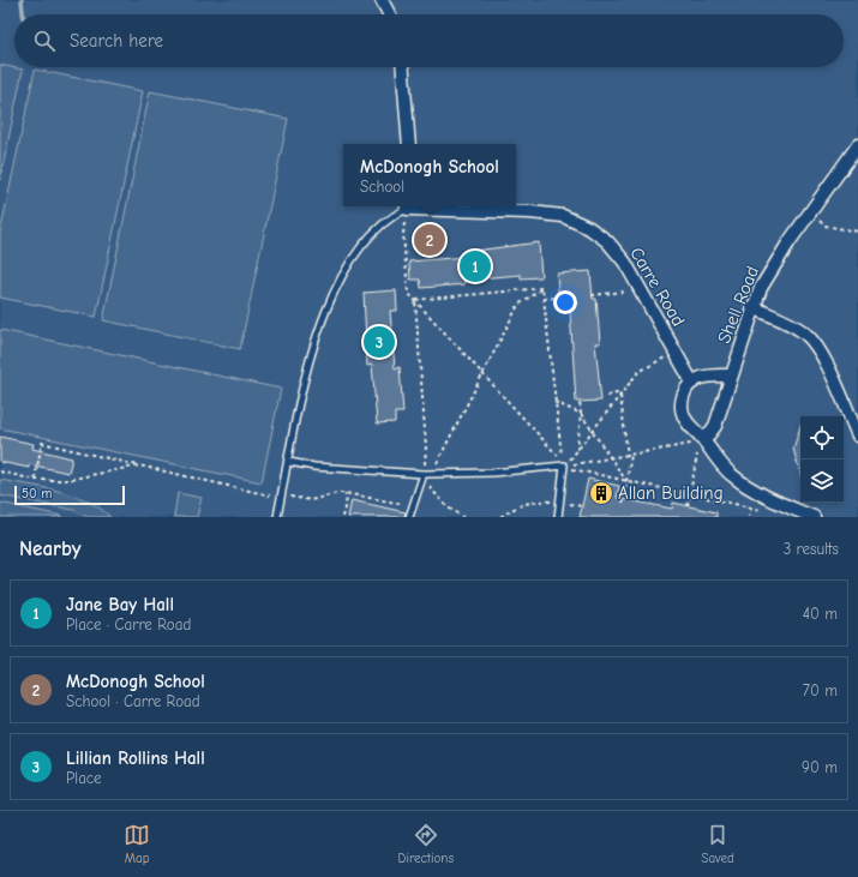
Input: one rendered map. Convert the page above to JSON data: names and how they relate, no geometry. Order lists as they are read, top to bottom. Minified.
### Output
{"streets":{"street":["Carre Road","Shell Road"]},"places":{"building":["Allan Building"]},"scale_bar":"50 m","page":{"search":"Search here","popup":["McDonogh School","School"],"pins":["2","1","3"],"scale":"50 m","heading":["Nearby","3 results"],"list":[{"mark":"1","name":"Jane Bay Hall","note":"Place · Carre Road","value":"40 m"},{"mark":"2","name":"McDonogh School","note":"School · Carre Road","value":"70 m"},{"mark":"3","name":"Lillian Rollins Hall","note":"Place","value":"90 m"}],"nav":["Map","Directions","Saved"]}}
